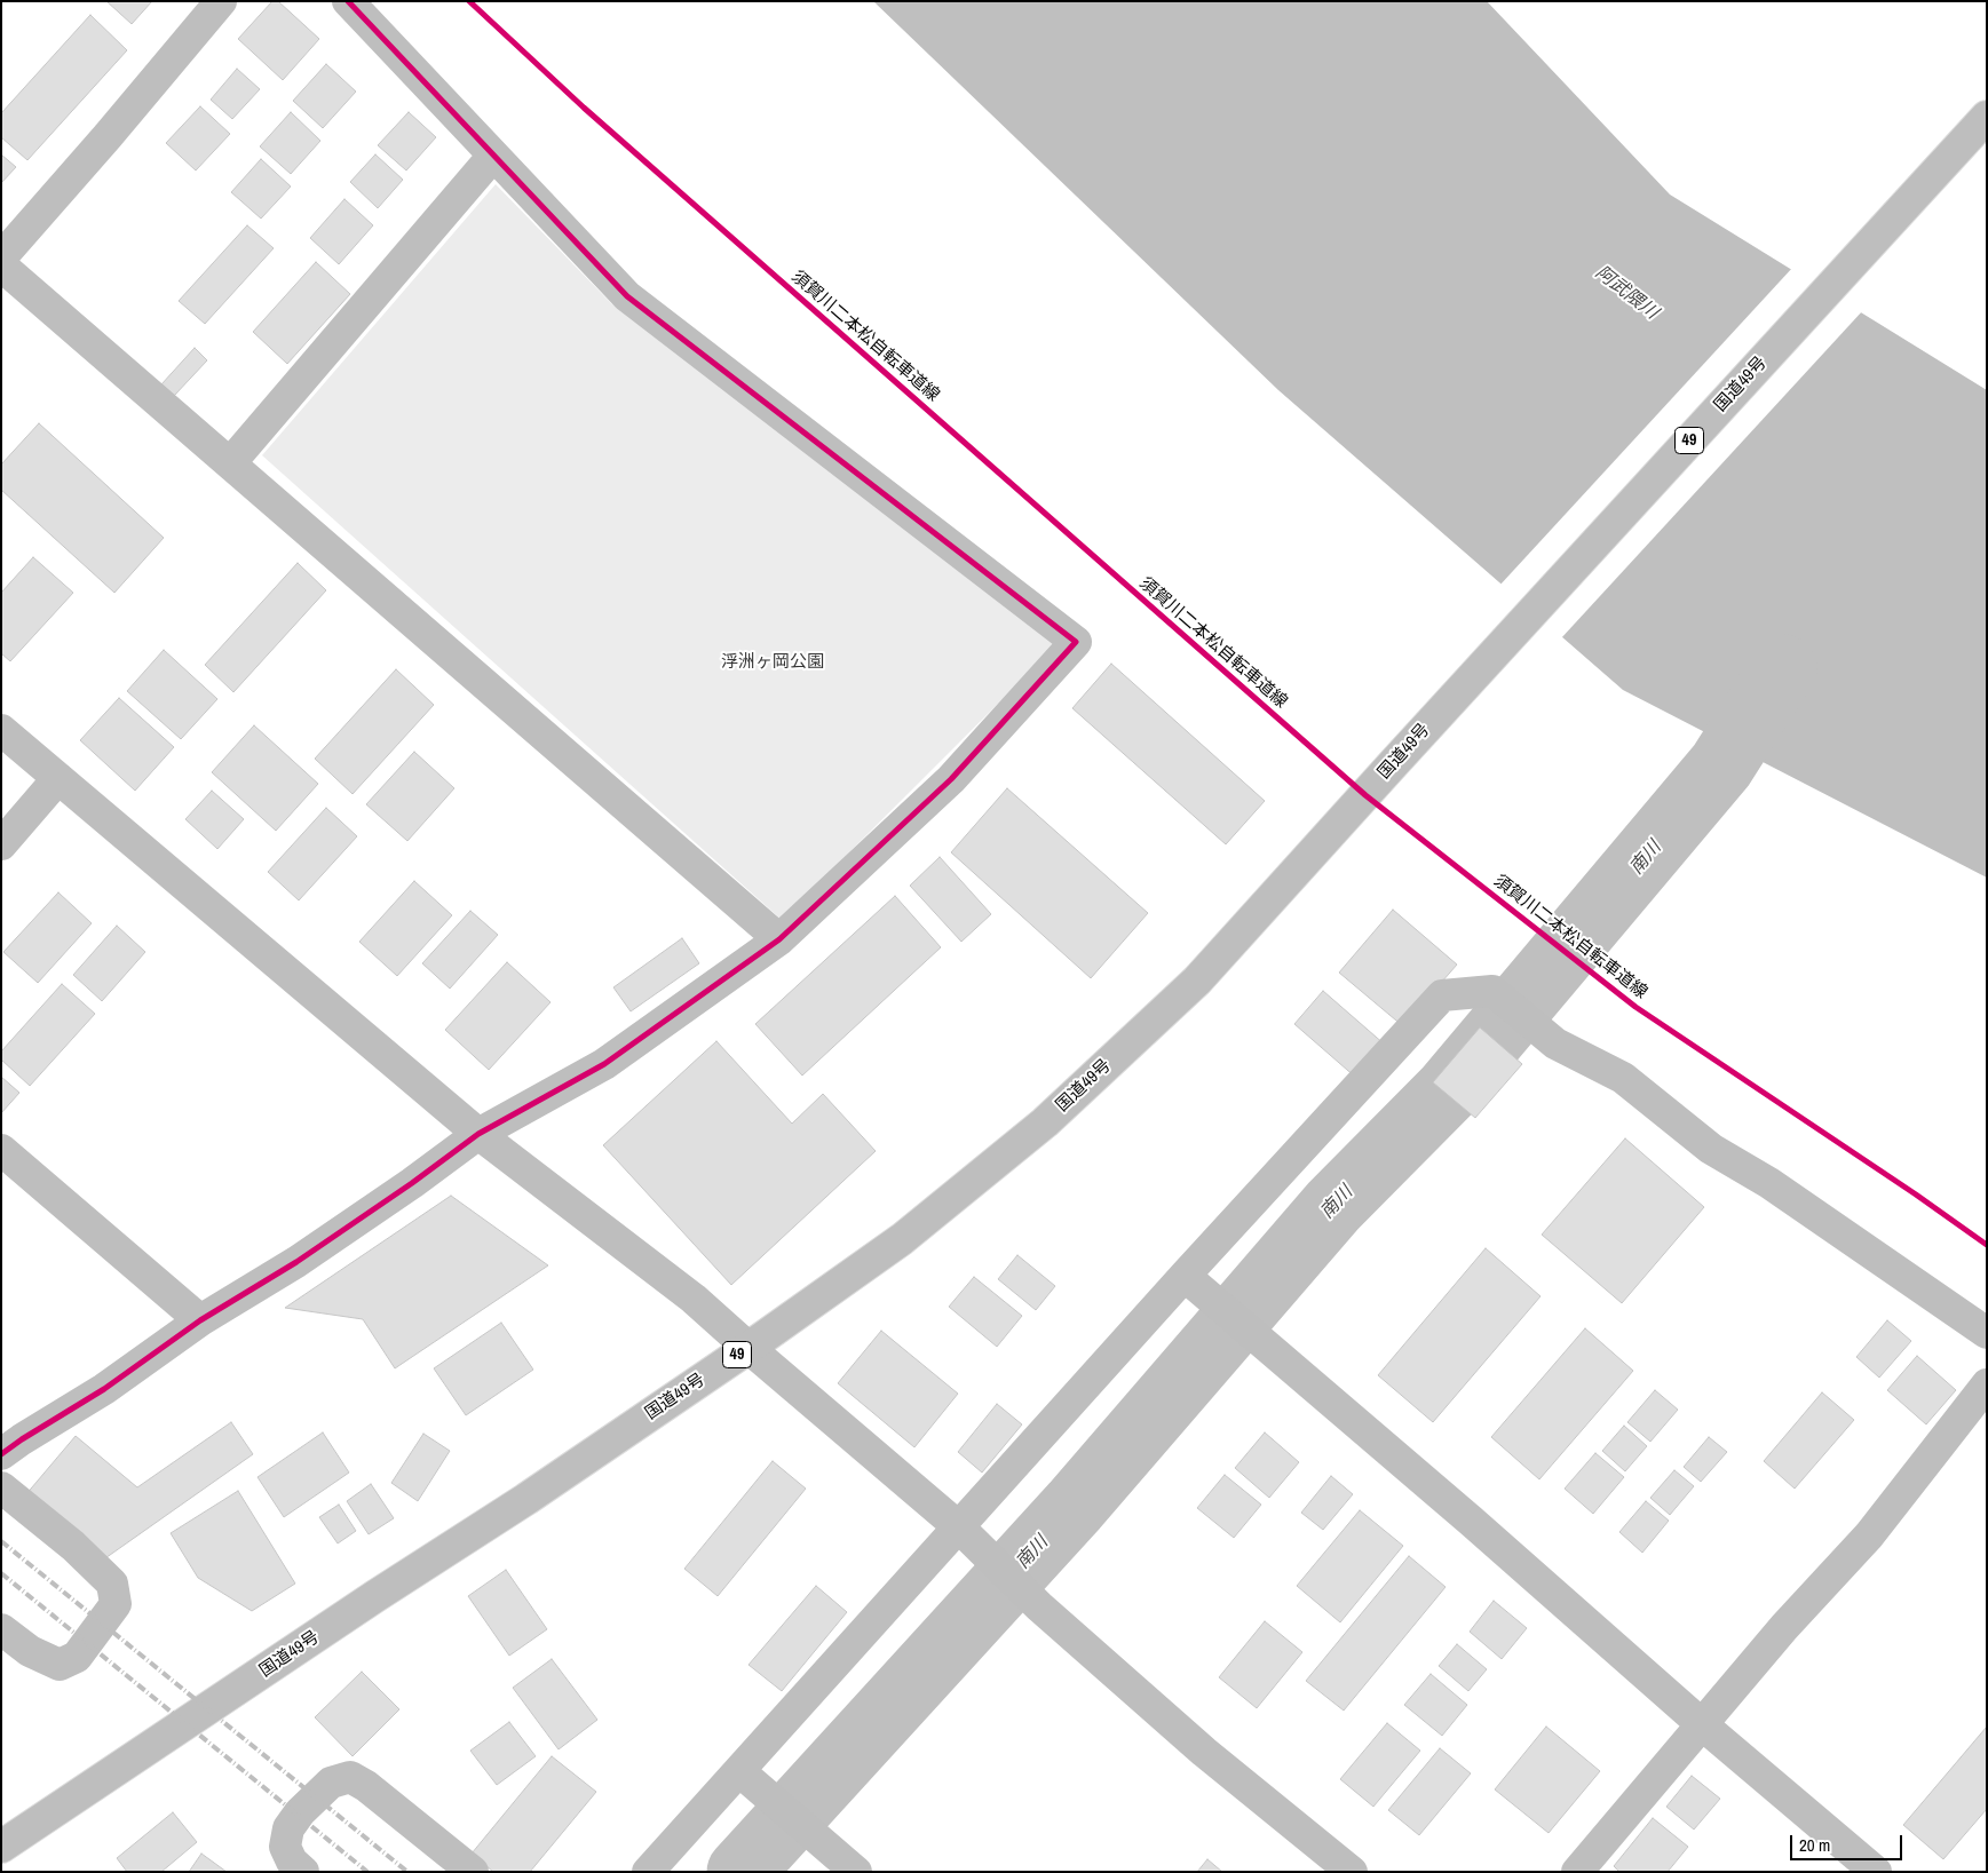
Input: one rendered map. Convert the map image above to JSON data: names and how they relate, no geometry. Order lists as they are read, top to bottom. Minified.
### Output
{"streets":{"main road":["国道49号","49"],"cycle path":["須賀川二本松自転車道線"]},"water":["阿武隈川","南川"],"parks":["浮洲ヶ岡公園"],"scale_bar":"20 m"}
